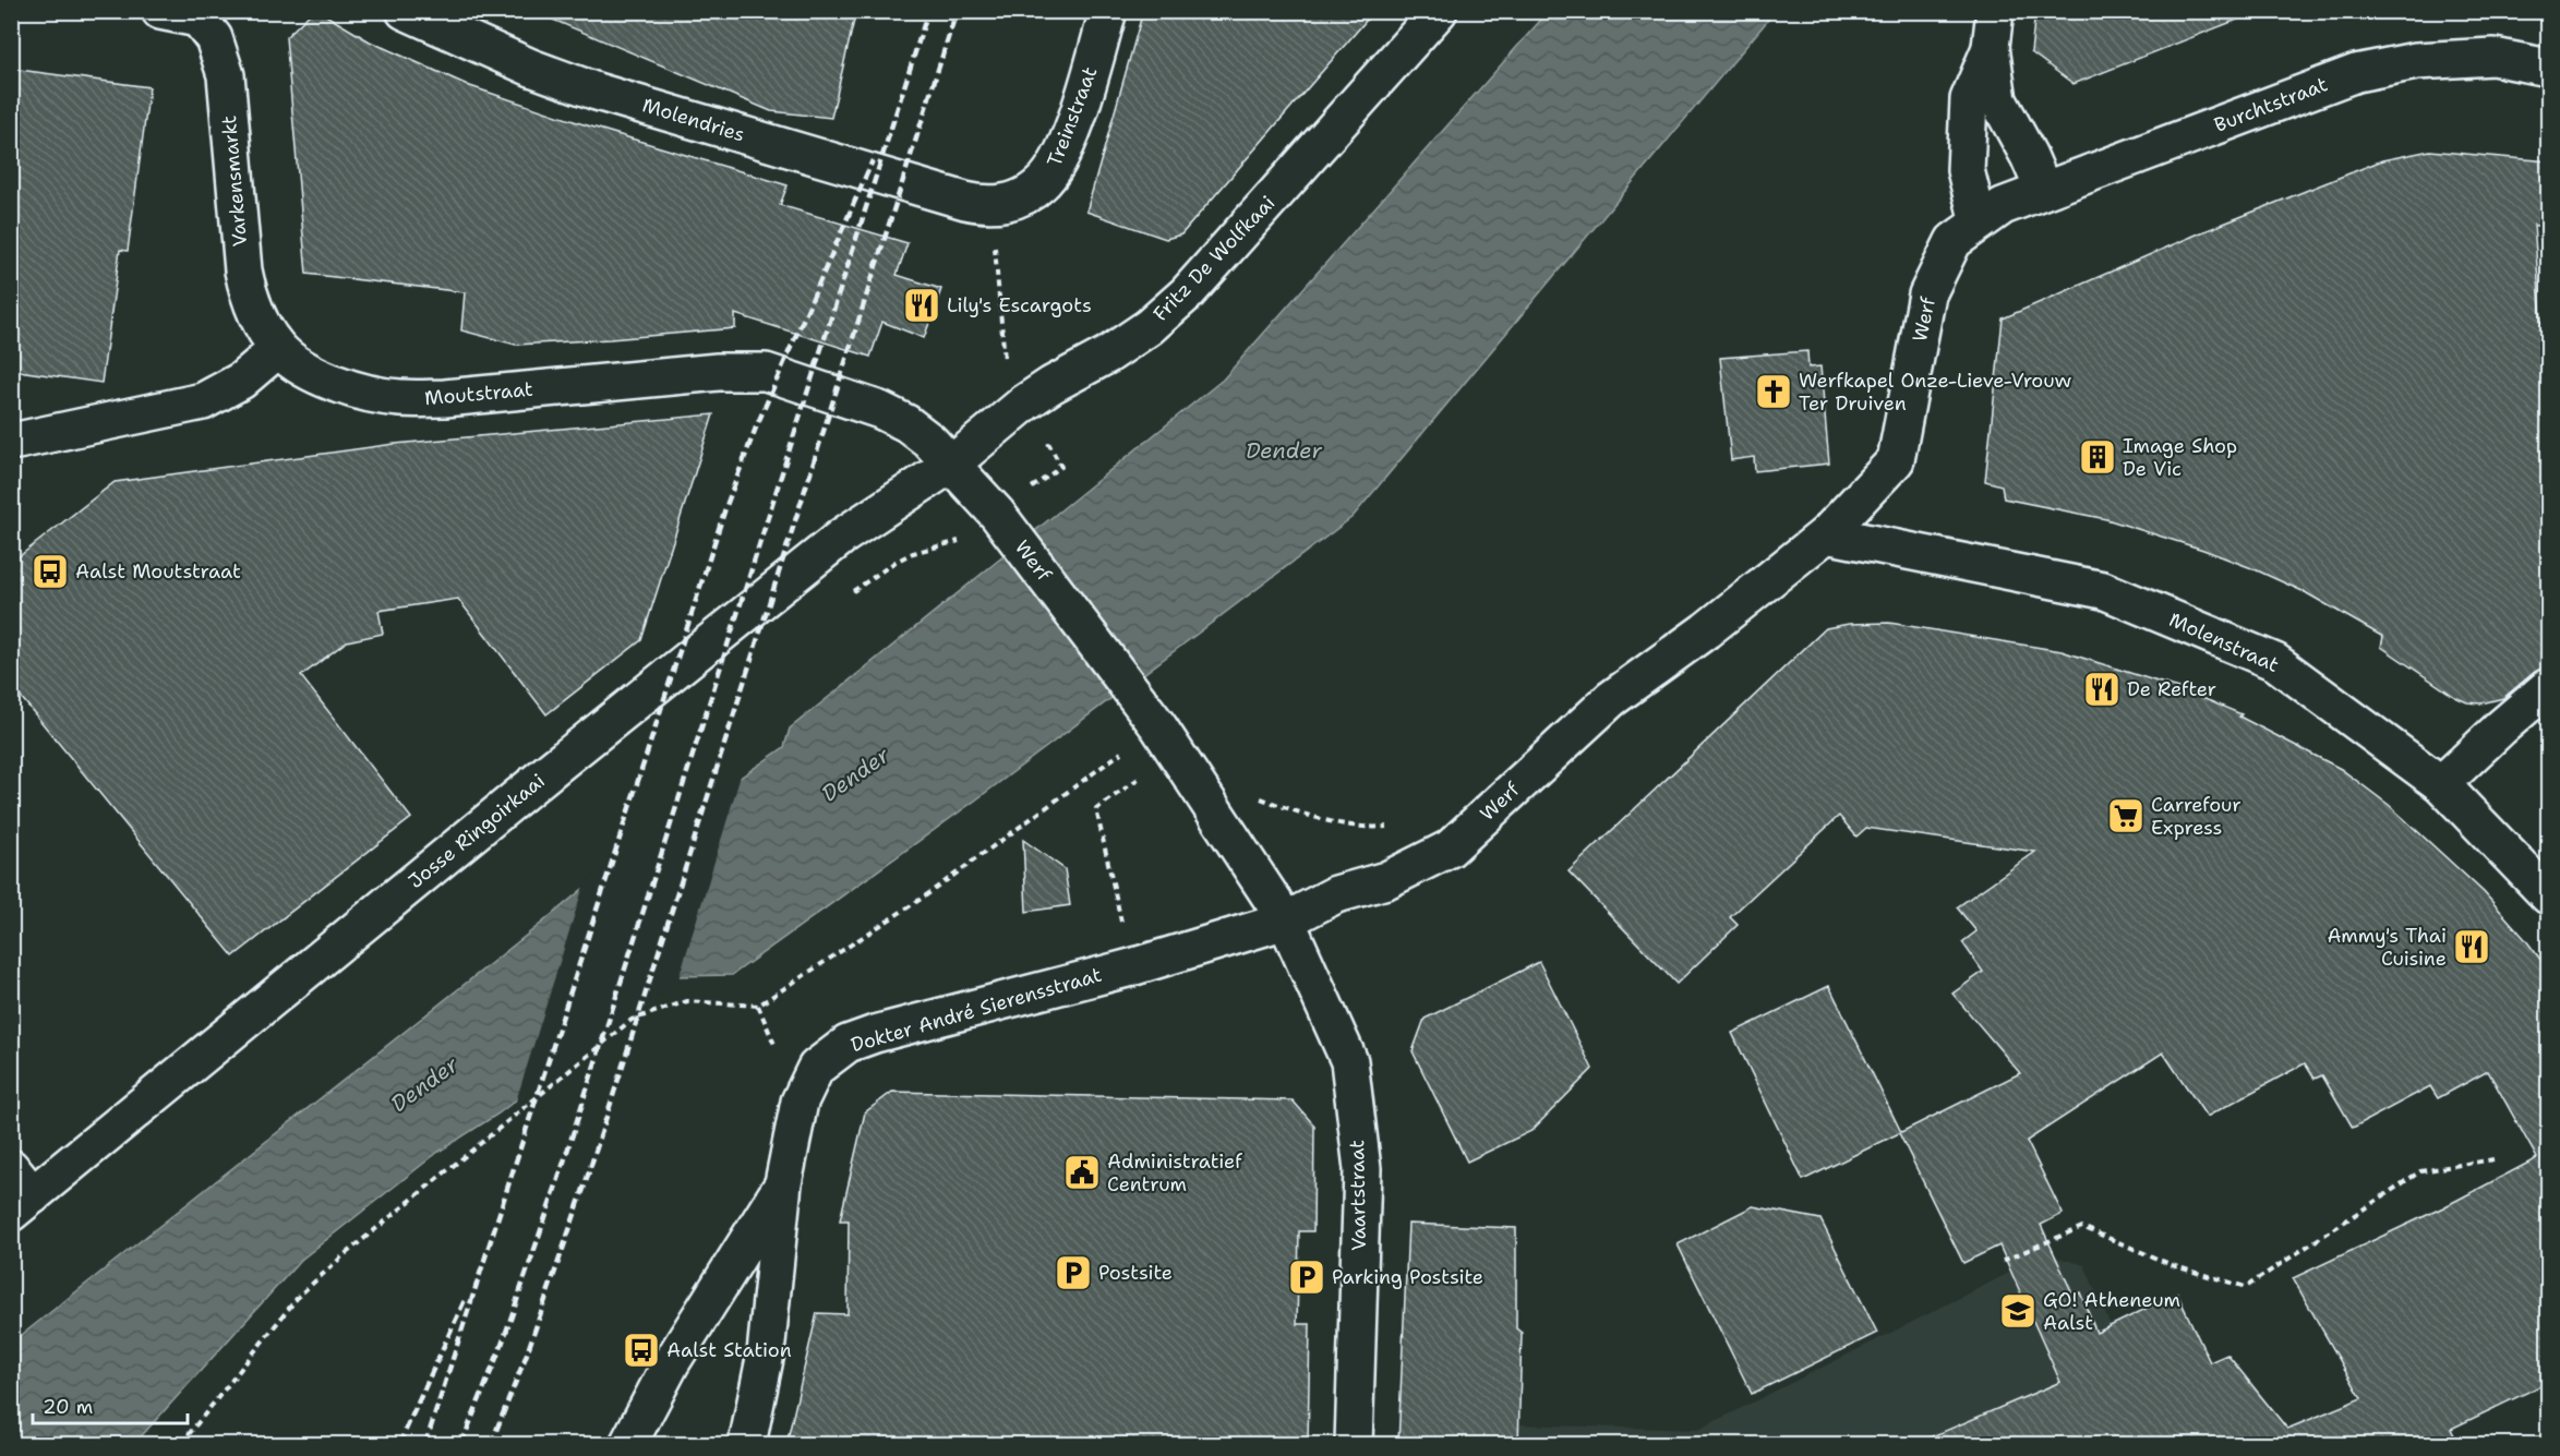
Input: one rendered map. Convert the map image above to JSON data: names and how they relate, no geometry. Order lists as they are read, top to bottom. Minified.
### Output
{"streets":{"street":["Burchtstraat","Treinstraat","Molendries","Varkensmarkt","Fritz De Wolfkaai","Werf","Moutstraat","Molenstraat","Josse Ringoirkaai","Dokter André Sierensstraat","Vaartstraat"]},"crossings":[["Burchtstraat","Werf"],["Treinstraat","Molendries"],["Varkensmarkt","Moutstraat"],["Fritz De Wolfkaai","Werf"],["Fritz De Wolfkaai","Moutstraat"],["Fritz De Wolfkaai","Josse Ringoirkaai"],["Werf","Moutstraat"],["Werf","Molenstraat"],["Werf","Josse Ringoirkaai"],["Werf","Dokter André Sierensstraat"],["Werf","Vaartstraat"],["Moutstraat","Josse Ringoirkaai"],["Dokter André Sierensstraat","Vaartstraat"]],"water":["Dender"],"places":{"restaurant":["Lily's Escargots","De Refter","Ammy's Thai Cuisine"],"church":["Werfkapel Onze-Lieve-Vrouw Ter Druiven"],"building":["Image Shop De Vic"],"bus stop":["Aalst Moutstraat","Aalst Station"],"supermarket":["Carrefour Express"],"public building":["Administratief Centrum"],"parking":["Postsite","Parking Postsite"],"school or university":["GO! Atheneum Aalst"]},"scale_bar":"20 m"}
